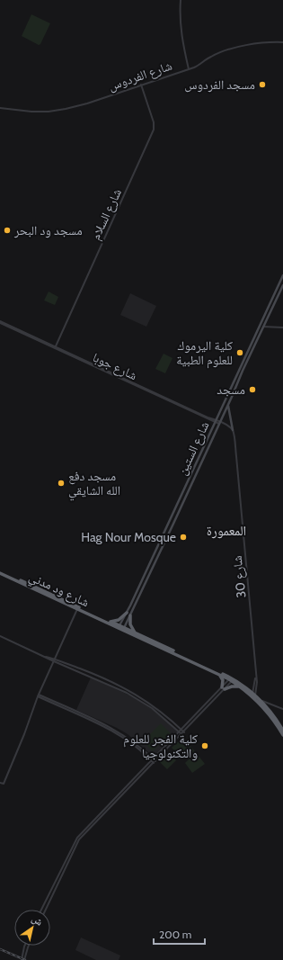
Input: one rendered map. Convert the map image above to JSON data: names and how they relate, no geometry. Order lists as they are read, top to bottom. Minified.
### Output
{"streets":{"highway":["شارع ود مدني"],"main road":["شارع الستين"],"street":["شارع الفردوس","شارع السلام","شارع جوبا","شارع 30"]},"crossings":[["شارع الفردوس","شارع السلام"],["شارع السلام","شارع جوبا"],["شارع جوبا","شارع الستين"]],"districts":["المعمورة"],"places":["مسجد الفردوس","مسجد ود البحر","كلية اليرموك للعلوم الطبية","مسجد","مسجد دفع الله الشايقي","Hag Nour Mosque","كلية الفجر للعلوم والتكنولوجيا"],"scale_bar":"200 m","north":"top right"}
